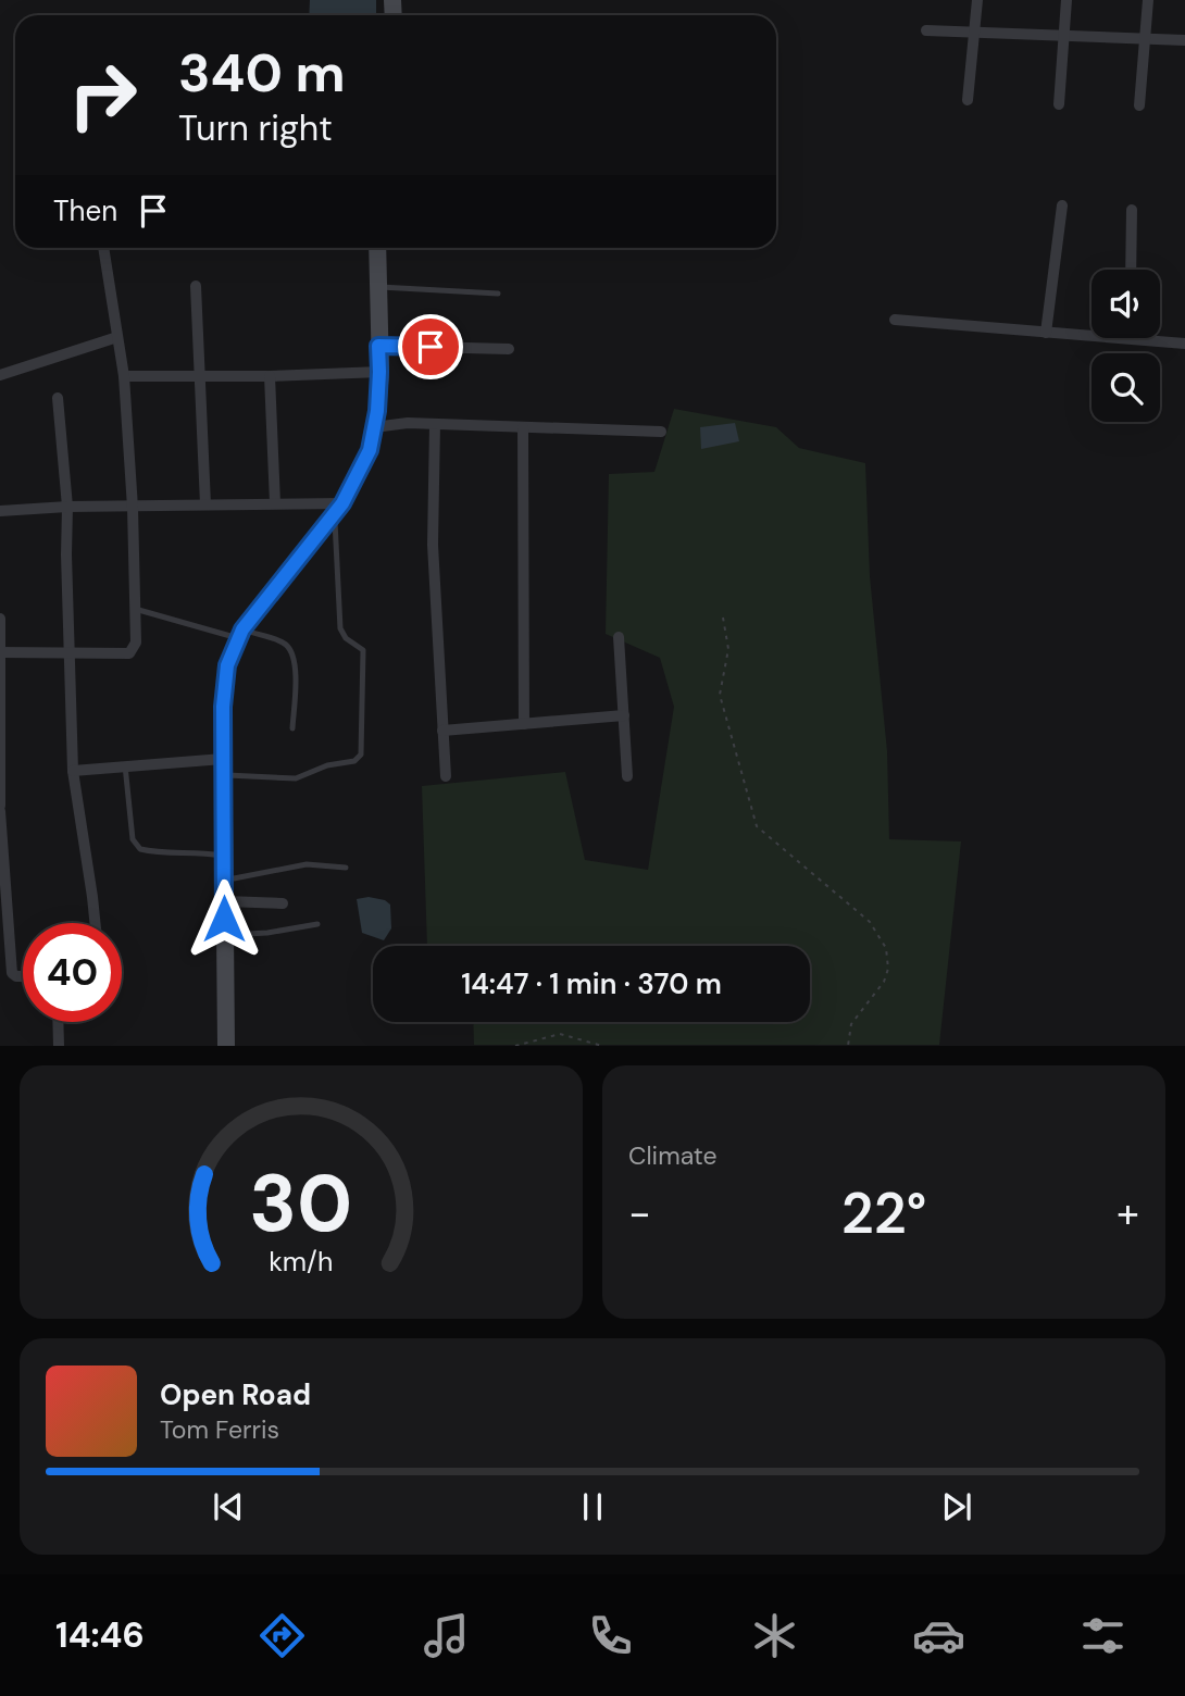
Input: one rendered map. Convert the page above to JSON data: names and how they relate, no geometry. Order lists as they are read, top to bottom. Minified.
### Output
{"page":{"turn":["340 m","Turn right"],"then":"Then","limit":"40","trip":"14:47 · 1 min · 370 m","tile":"Climate","heat":["−","22°","+"],"song":["Open Road","Tom Ferris"],"tabs":"14:46","gauge":["30","km/h"]}}
